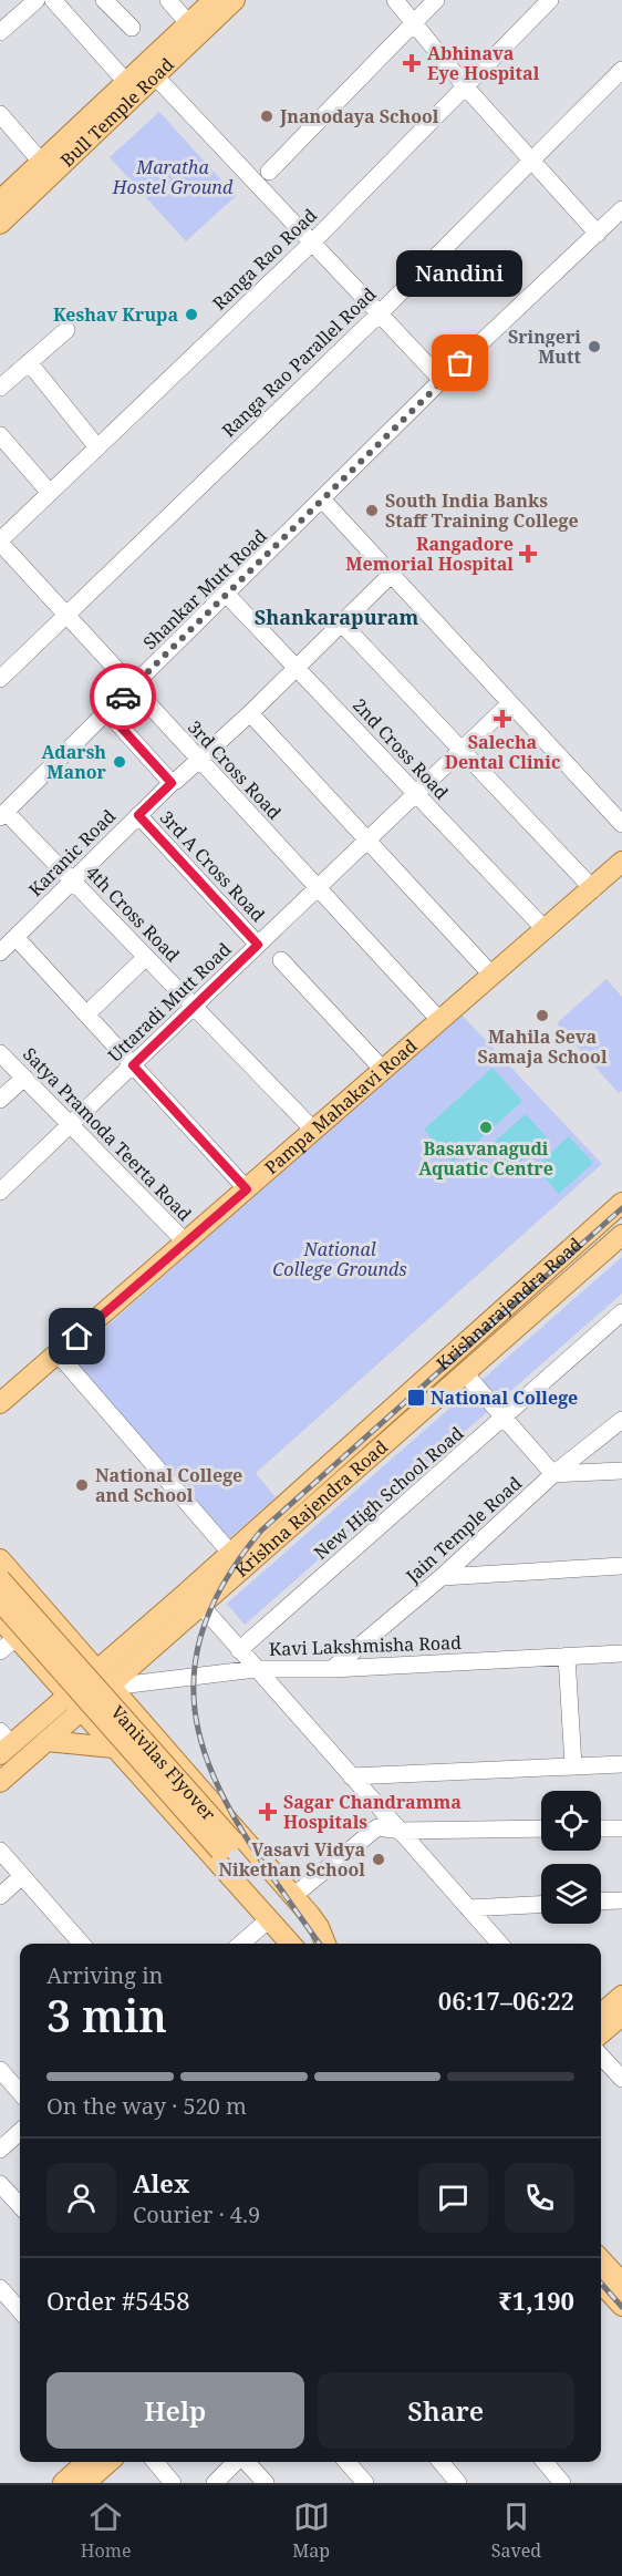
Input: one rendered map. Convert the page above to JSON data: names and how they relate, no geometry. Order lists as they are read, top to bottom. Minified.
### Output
{"streets":{"main road":["Bull Temple Road","Pampa Mahakavi Road","Krishnarajendra Road","Krishna Rajendra Road","Vanivilas Flyover"],"street":["Ranga Rao Road","Ranga Rao Parallel Road","Shankar Mutt Road","2nd Cross Road","3rd Cross Road","Karanic Road","3rd A Cross Road","4th Cross Road","Uttaradi Mutt Road","Satya Pramoda Teerta Road","New High School Road","Jain Temple Road","Kavi Lakshmisha Road"]},"crossings":[["Ranga Rao Road","3rd Cross Road"],["Ranga Rao Parallel Road","3rd Cross Road"],["Shankar Mutt Road","2nd Cross Road"],["Shankar Mutt Road","3rd Cross Road"],["Shankar Mutt Road","4th Cross Road"],["2nd Cross Road","Karanic Road"],["2nd Cross Road","Uttaradi Mutt Road"],["2nd Cross Road","Pampa Mahakavi Road"],["3rd Cross Road","Karanic Road"],["3rd Cross Road","Uttaradi Mutt Road"],["3rd Cross Road","Pampa Mahakavi Road"],["Karanic Road","3rd A Cross Road"],["Karanic Road","4th Cross Road"],["3rd A Cross Road","Uttaradi Mutt Road"],["4th Cross Road","Uttaradi Mutt Road"],["4th Cross Road","Pampa Mahakavi Road"],["Uttaradi Mutt Road","Satya Pramoda Teerta Road"],["Pampa Mahakavi Road","Satya Pramoda Teerta Road"],["Krishnarajendra Road","Krishna Rajendra Road"],["Krishnarajendra Road","Kavi Lakshmisha Road"],["Jain Temple Road","Kavi Lakshmisha Road"]],"districts":["Shankarapuram"],"parks":["Maratha Hostel Ground","National College Grounds"],"places":{"health":["Abhinava Eye Hospital","Rangadore Memorial Hospital","Salecha Dental Clinic","Sagar Chandramma Hospitals"],"other":["Jnanodaya School","Keshav Krupa","Sringeri Mutt","Nandini","South India Banks Staff Training College","Adarsh Manor","Mahila Seva Samaja School","Basavanagudi Aquatic Centre","National College and School","Vasavi Vidya Nikethan School"],"transit":["National College"]},"page":{"bubble":"Nandini","heading":["3 min","Arriving in","06:17–06:22"],"panel":["Alex","Courier · 4.9","Order #5458","₹1,190"],"bar":"On the way · 520 m","buttons":["Help","Share"],"tabs":["Home","Map","Saved"]}}
